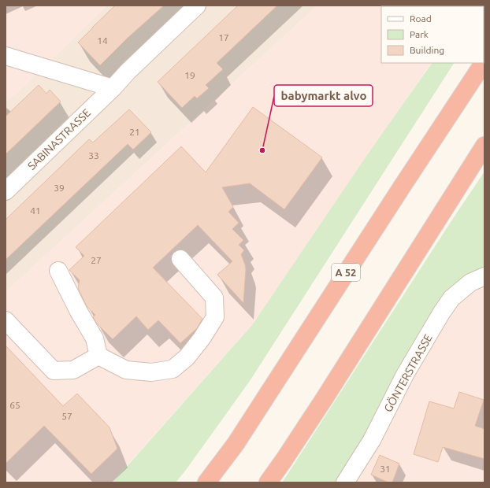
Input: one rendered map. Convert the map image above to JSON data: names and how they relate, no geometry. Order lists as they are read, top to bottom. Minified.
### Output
{"streets":{"highway":["A 52"],"street":["SABINASTRASSE","GÖNTERSTRASSE"]},"places":["babymarkt alvo"],"house_numbers":["17","14","19","21","33","39","41","27","65","57","31"],"legend":["Road","Park","Building"]}
